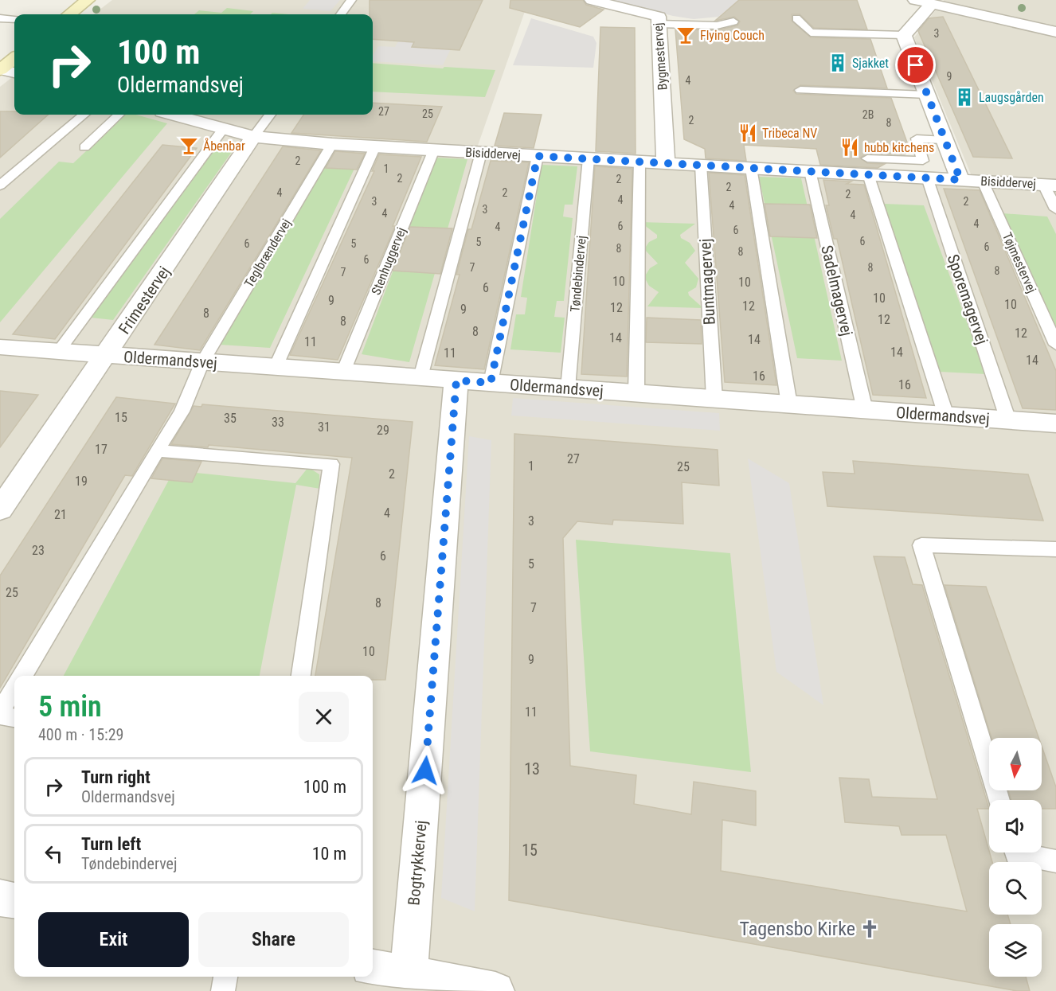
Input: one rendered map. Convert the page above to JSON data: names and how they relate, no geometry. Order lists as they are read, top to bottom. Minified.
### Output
{"streets":{"street":["Bygmestervej","Bisiddervej","Frimestervej","Oldermandsvej","Bogtrykkervej"],"lane":["Teglbrændervej","Stenhuggervej","Tøjmestervej","Tøndebindervej","Buntmagervej","Sadelmagervej","Sporemagervej"]},"crossings":[["Bygmestervej","Bisiddervej"],["Bisiddervej","Teglbrændervej"],["Bisiddervej","Stenhuggervej"],["Bisiddervej","Tøjmestervej"],["Bisiddervej","Tøndebindervej"],["Bisiddervej","Buntmagervej"],["Bisiddervej","Sadelmagervej"],["Bisiddervej","Sporemagervej"],["Bisiddervej","Frimestervej"],["Teglbrændervej","Oldermandsvej"],["Stenhuggervej","Oldermandsvej"],["Tøndebindervej","Oldermandsvej"],["Buntmagervej","Oldermandsvej"],["Sadelmagervej","Oldermandsvej"],["Sporemagervej","Oldermandsvej"],["Frimestervej","Oldermandsvej"],["Oldermandsvej","Bogtrykkervej"]],"places":{"bar":["Flying Couch","Åbenbar"],"building":["Sjakket","Laugsgården"],"restaurant":["Tribeca NV","hubb kitchens"],"church":["Tagensbo Kirke"]},"house_numbers":["3","9","4","27","25","2B","2","8","2","1","2","2","2","4","2","2","4","3","2","4","3","4","4","4","6","4","6","6","5","6","5","6","8","8","6","7","8","8","7","10","10","6","10","9","10","12","12","9","8","12","8","8","12","14","14","11","14","11","14","16","16","15","35","33","31","29","17","27","1","25","2","19","4","21","3","23","6","5","25","8","7","10","9","11","13","15"],"north":"bottom","page":{"turn":["100 m","Oldermandsvej"],"heading":["5 min","400 m · 15:29"],"list":[{"name":"Turn right","note":"Oldermandsvej","value":"100 m"},{"name":"Turn left","note":"Tøndebindervej","value":"10 m"}],"buttons":["Exit","Share"]}}
